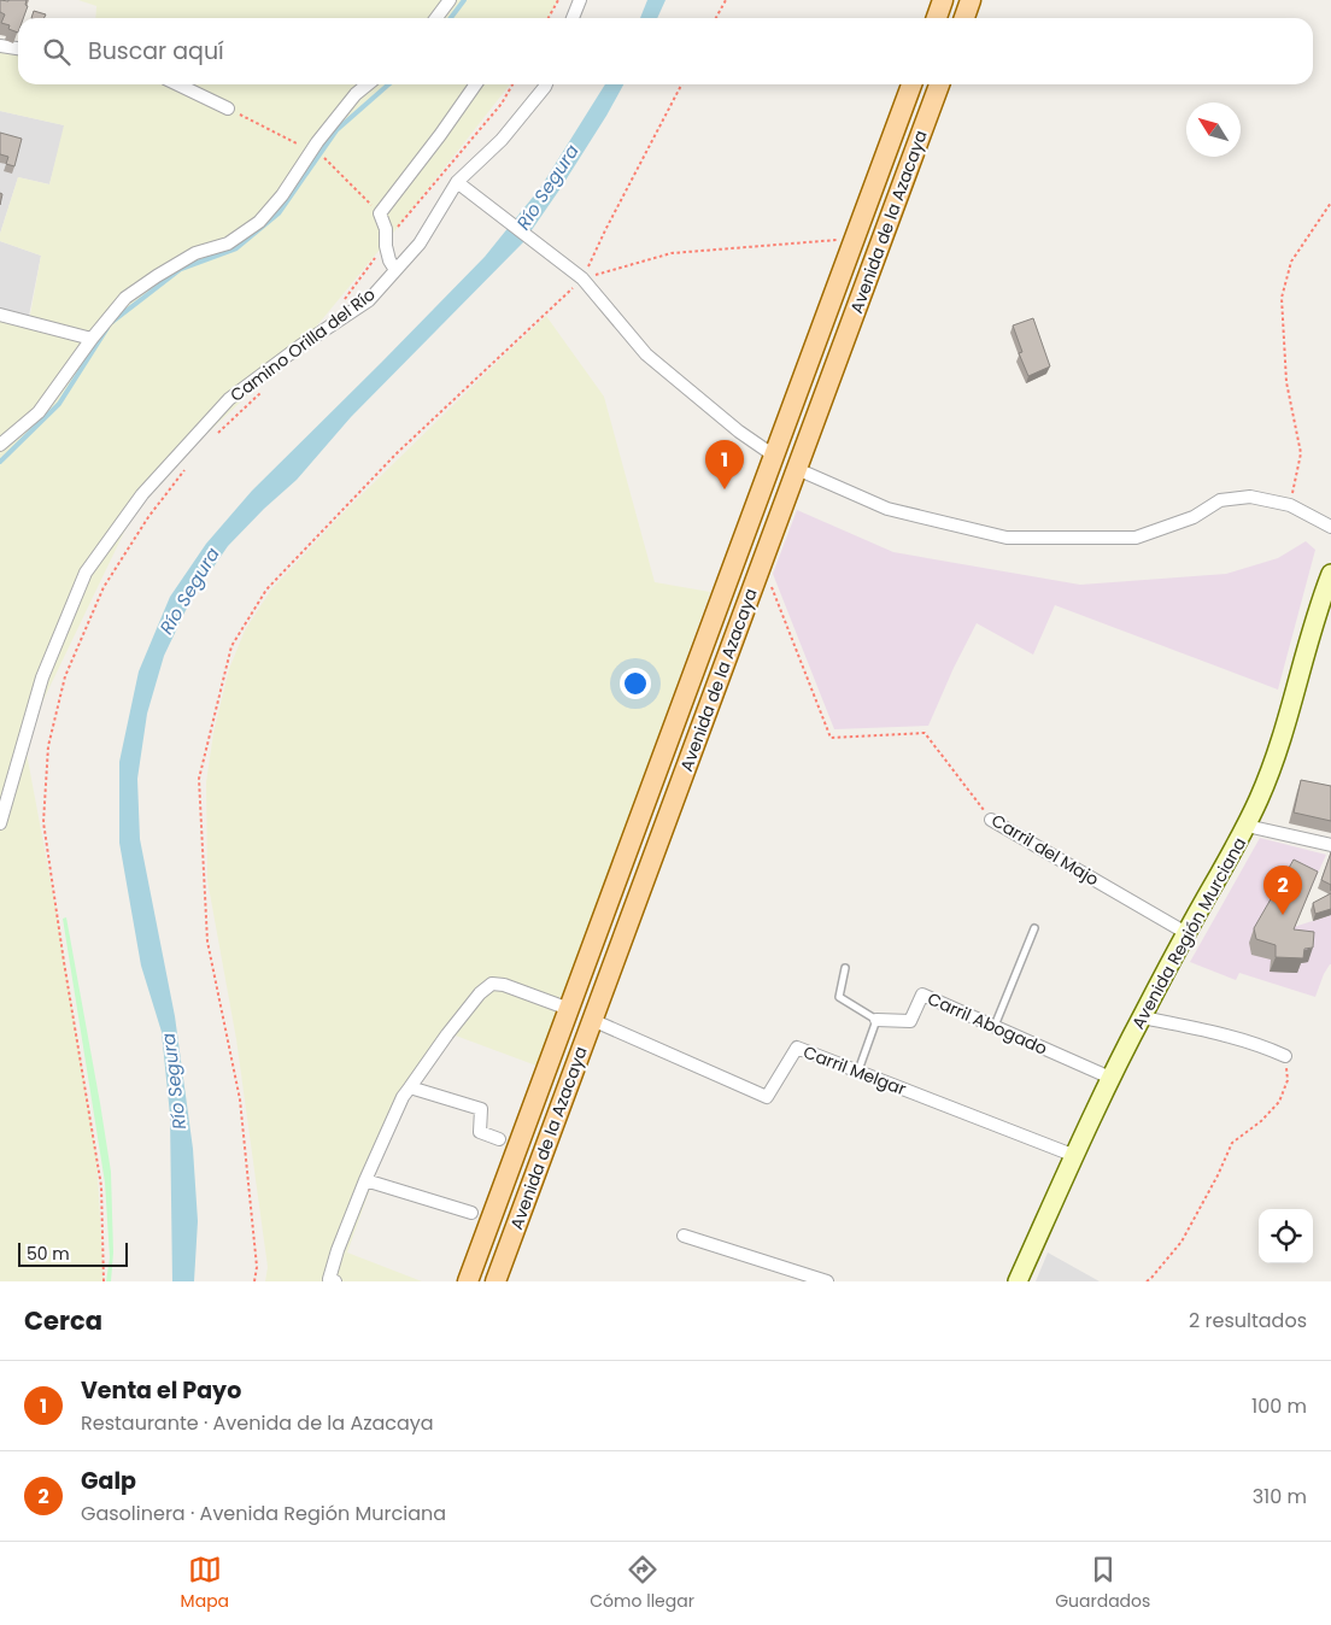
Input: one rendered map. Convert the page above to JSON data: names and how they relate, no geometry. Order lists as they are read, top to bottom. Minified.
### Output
{"streets":{"main road":["Avenida de la Azacaya","Avenida Región Murciana"],"street":["Camino Orilla del Río","Carril del Majo","Carril Abogado","Carril Melgar"]},"crossings":[["Avenida de la Azacaya","Carril del Majo"],["Avenida de la Azacaya","Carril Melgar"],["Carril del Majo","Avenida Región Murciana"],["Avenida Región Murciana","Carril Abogado"],["Avenida Región Murciana","Carril Melgar"]],"water":["Río Segura"],"scale_bar":"50 m","north":"top left","page":{"search":"Buscar aquí","pins":["1","2"],"scale":"50 m","heading":["Cerca","2 resultados"],"list":[{"mark":"1","name":"Venta el Payo","note":"Restaurante · Avenida de la Azacaya","value":"100 m"},{"mark":"2","name":"Galp","note":"Gasolinera · Avenida Región Murciana","value":"310 m"}],"nav":["Mapa","Cómo llegar","Guardados"]}}
